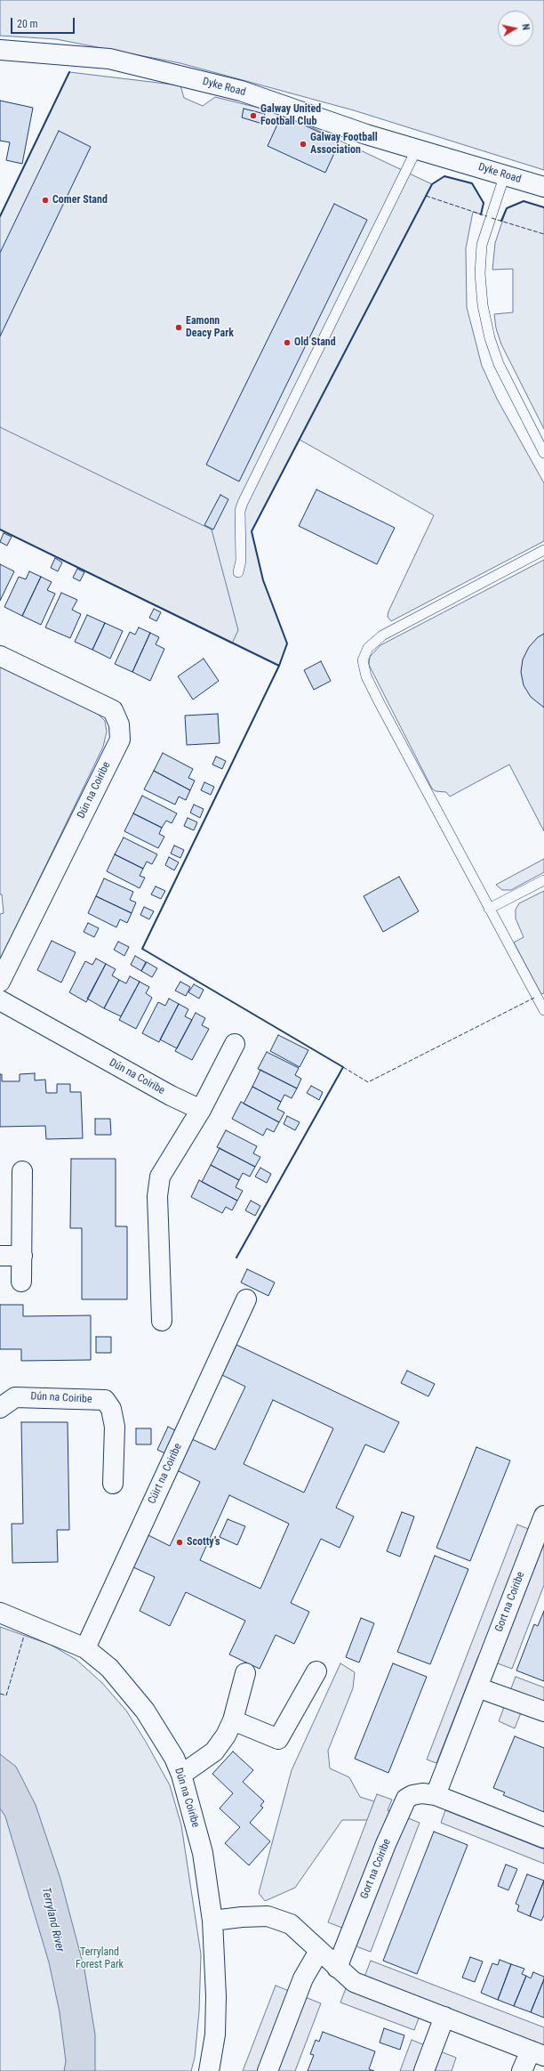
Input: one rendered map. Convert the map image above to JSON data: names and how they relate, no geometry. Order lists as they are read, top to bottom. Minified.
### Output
{"streets":{"street":["Dyke Road","Dún na Coiribe","Cúirt na Coiribe","Gort na Coiribe"]},"crossings":[["Dún na Coiribe","Cúirt na Coiribe"]],"water":["Terryland River"],"parks":["Terryland Forest Park"],"places":["Galway United Football Club","Galway Football Association","Comer Stand","Eamonn Deacy Park","Old Stand","Scotty’s"],"scale_bar":"20 m","north":"right"}
